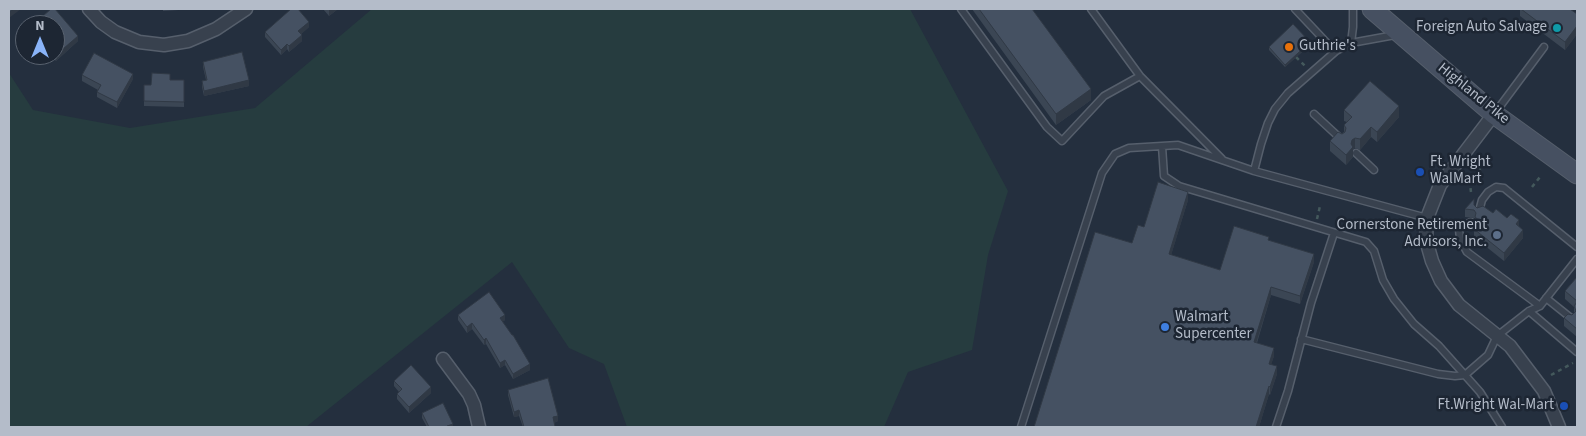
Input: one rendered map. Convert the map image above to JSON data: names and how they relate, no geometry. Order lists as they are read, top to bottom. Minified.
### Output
{"streets":{"main road":["Highland Pike"]},"places":["Foreign Auto Salvage","Guthrie's","Ft. Wright WalMart","Cornerstone Retirement Advisors, Inc.","Walmart Supercenter","Ft.Wright Wal-Mart"],"north":"top"}
